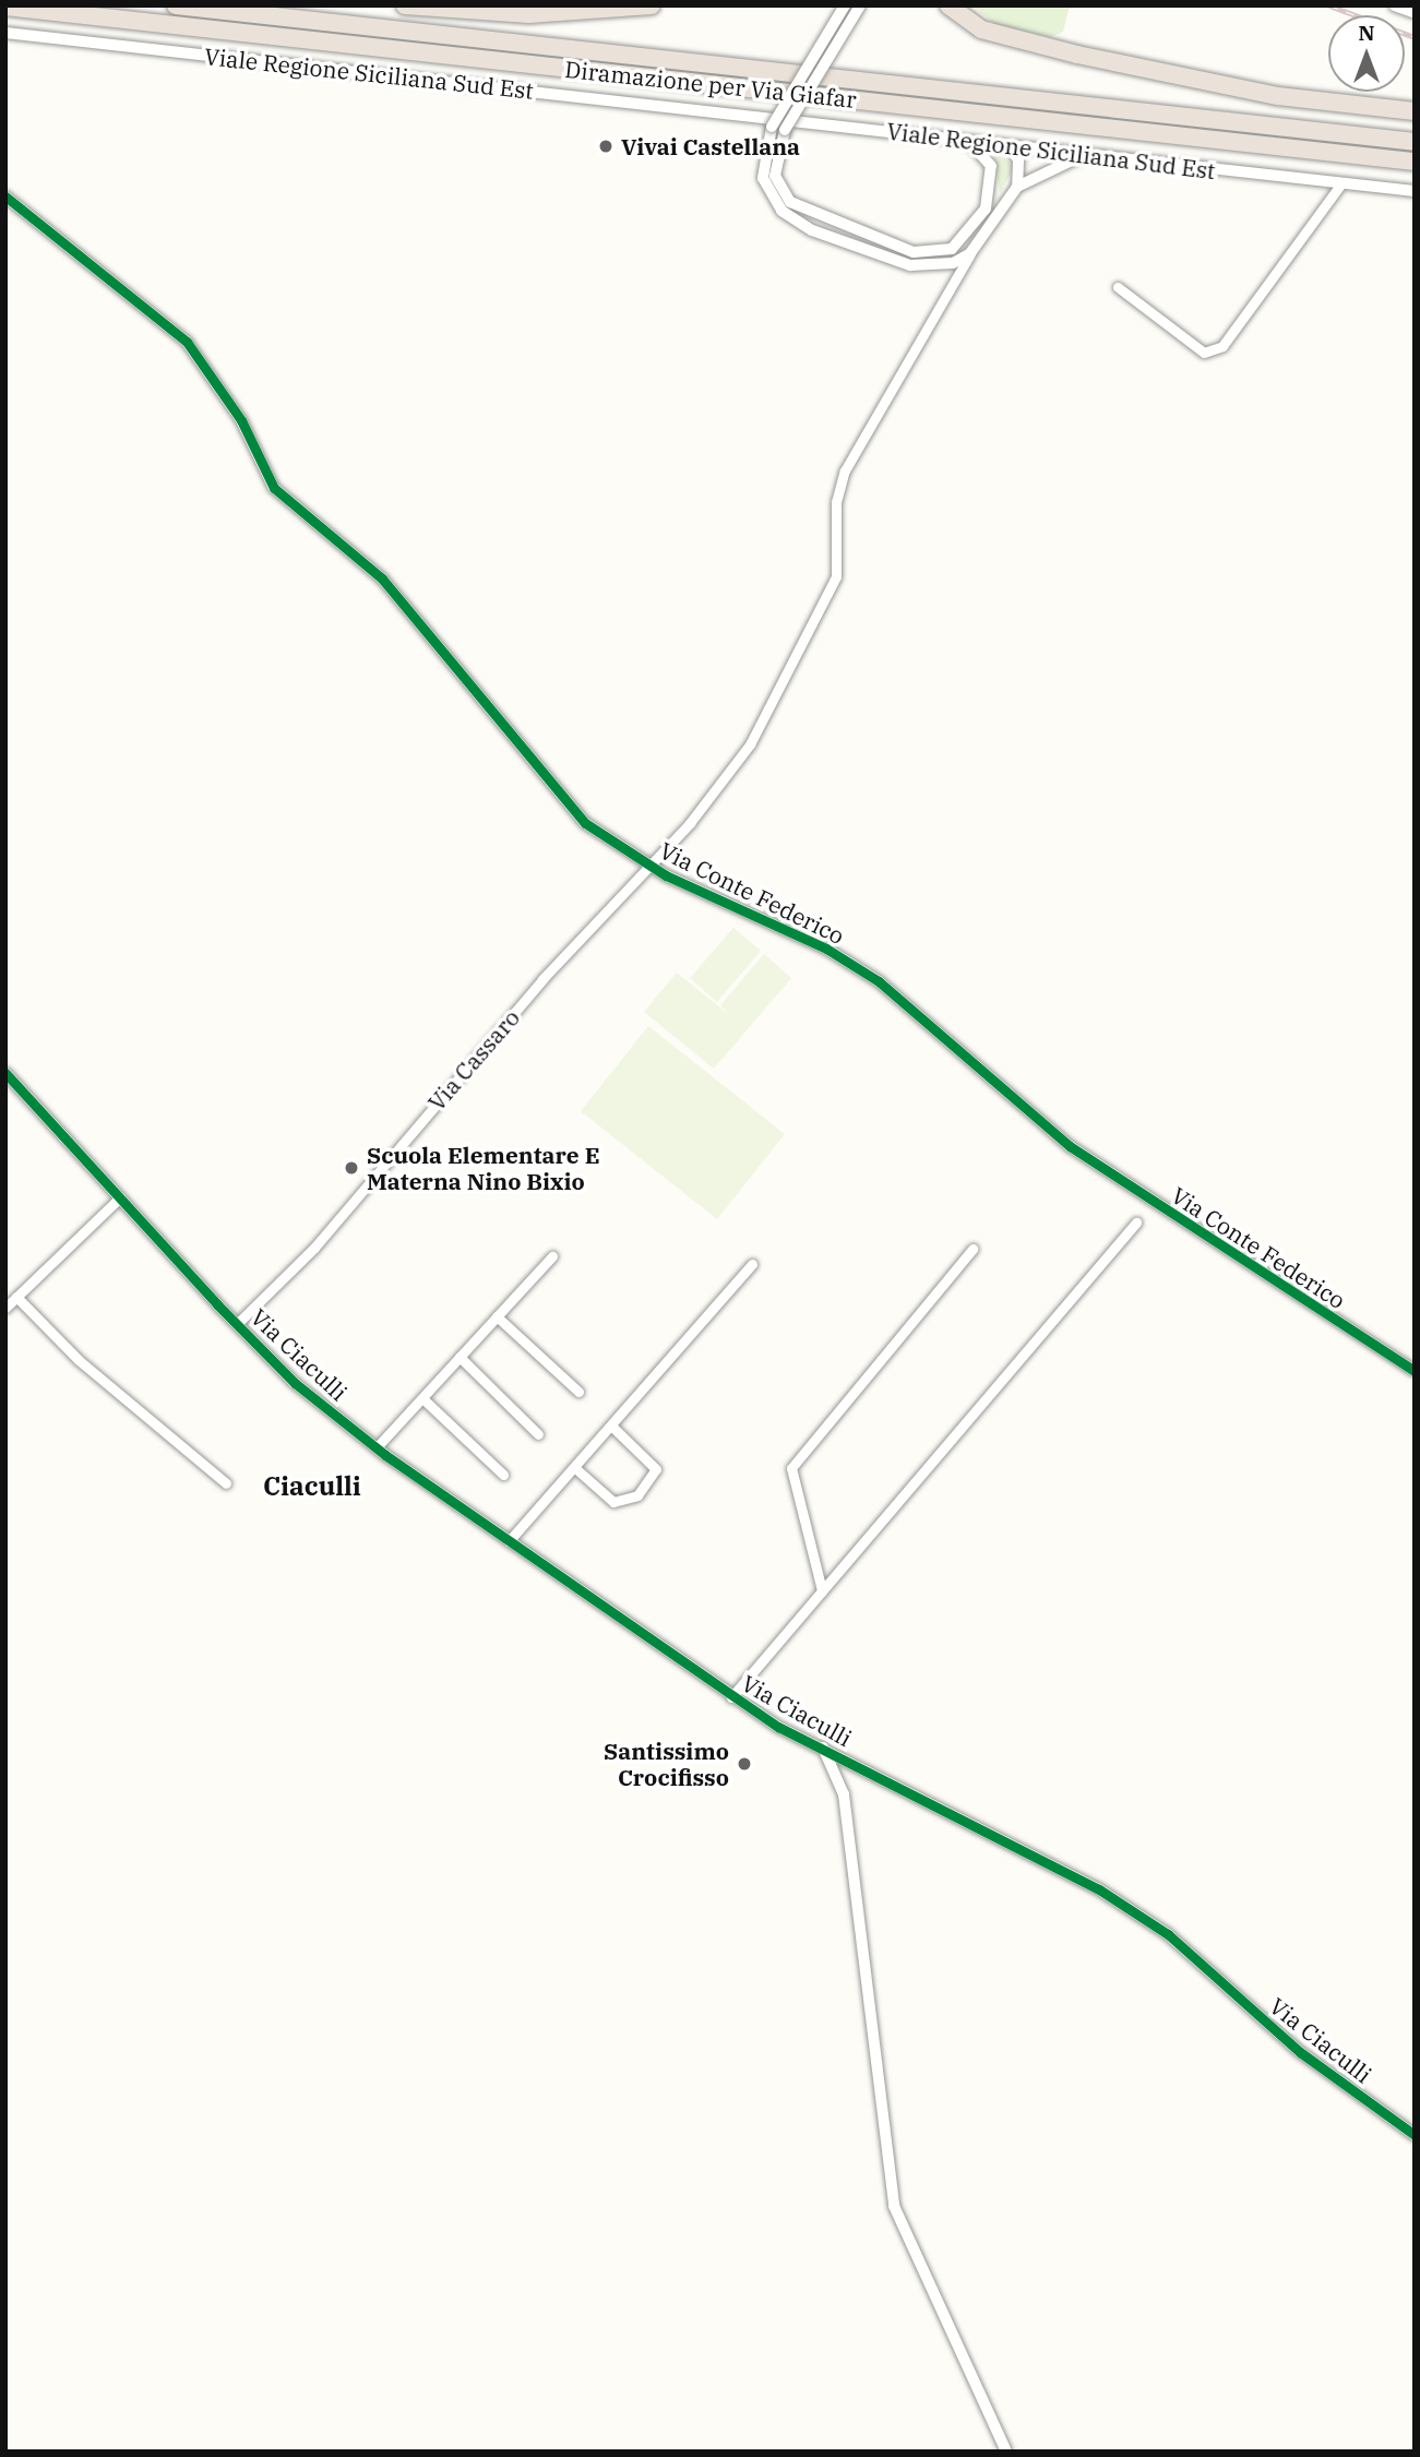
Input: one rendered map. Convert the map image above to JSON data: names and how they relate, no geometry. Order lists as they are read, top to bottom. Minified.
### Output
{"streets":{"highway":["Diramazione per Via Giafar"],"street":["Viale Regione Siciliana Sud Est","Via Conte Federico","Via Cassaro","Via Ciaculli"]},"crossings":[["Via Conte Federico","Via Cassaro"],["Via Cassaro","Via Ciaculli"]],"districts":["Ciaculli"],"places":["Vivai Castellana","Scuola Elementare E Materna Nino Bixio","Santissimo Crocifisso"],"north":"top"}
